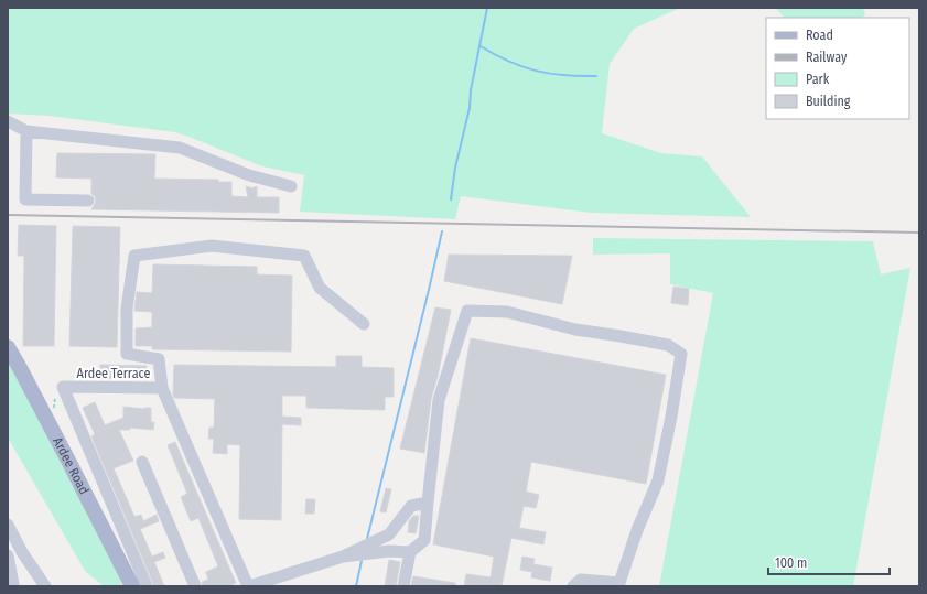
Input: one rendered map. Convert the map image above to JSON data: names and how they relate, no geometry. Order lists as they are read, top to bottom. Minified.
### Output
{"streets":{"main road":["Ardee Road"],"street":["Ardee Terrace"]},"crossings":[["Ardee Terrace","Ardee Road"]],"legend":["Road","Railway","Park","Building"],"scale_bar":"100 m"}
